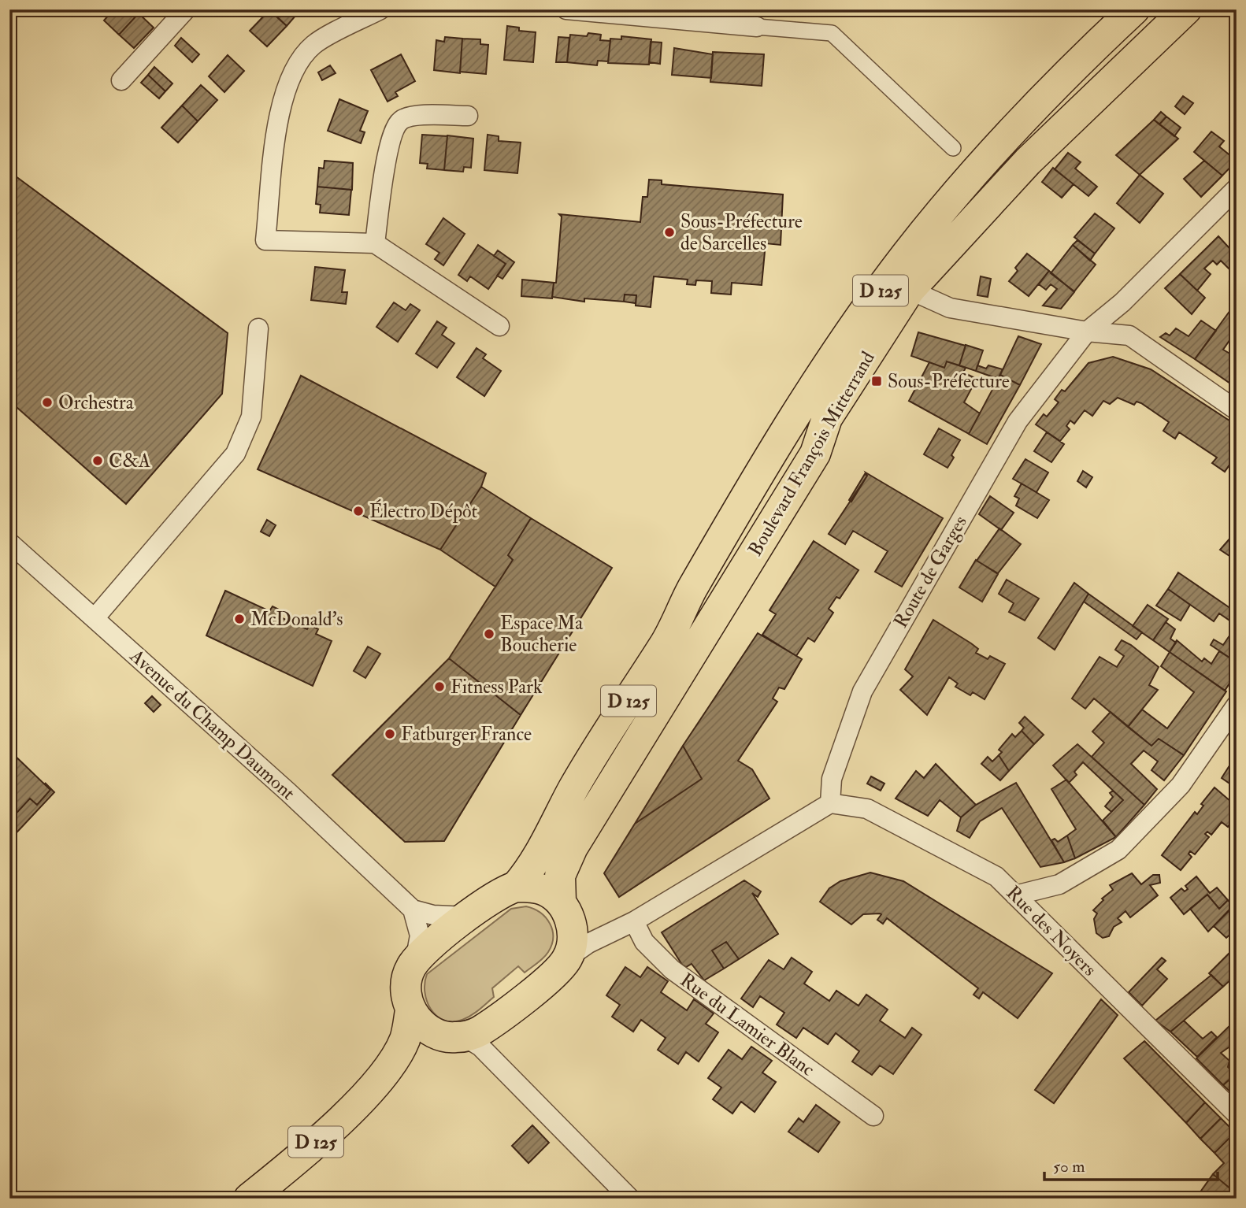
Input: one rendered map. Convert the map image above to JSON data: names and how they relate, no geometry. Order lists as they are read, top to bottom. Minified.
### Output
{"streets":{"main road":["D 125","Boulevard François Mitterrand"],"street":["Route de Garges","Avenue du Champ Daumont","Rue des Noyers","Rue du Lamier Blanc"]},"crossings":[["Route de Garges","Rue des Noyers"]],"places":{"other":["Sous-Préfecture de Sarcelles","Orchestra","C&A","Électro Dépôt","McDonald's","Espace Ma Boucherie","Fitness Park","Fatburger France"],"transit":["Sous-Préfecture"]},"scale_bar":"50 m"}
